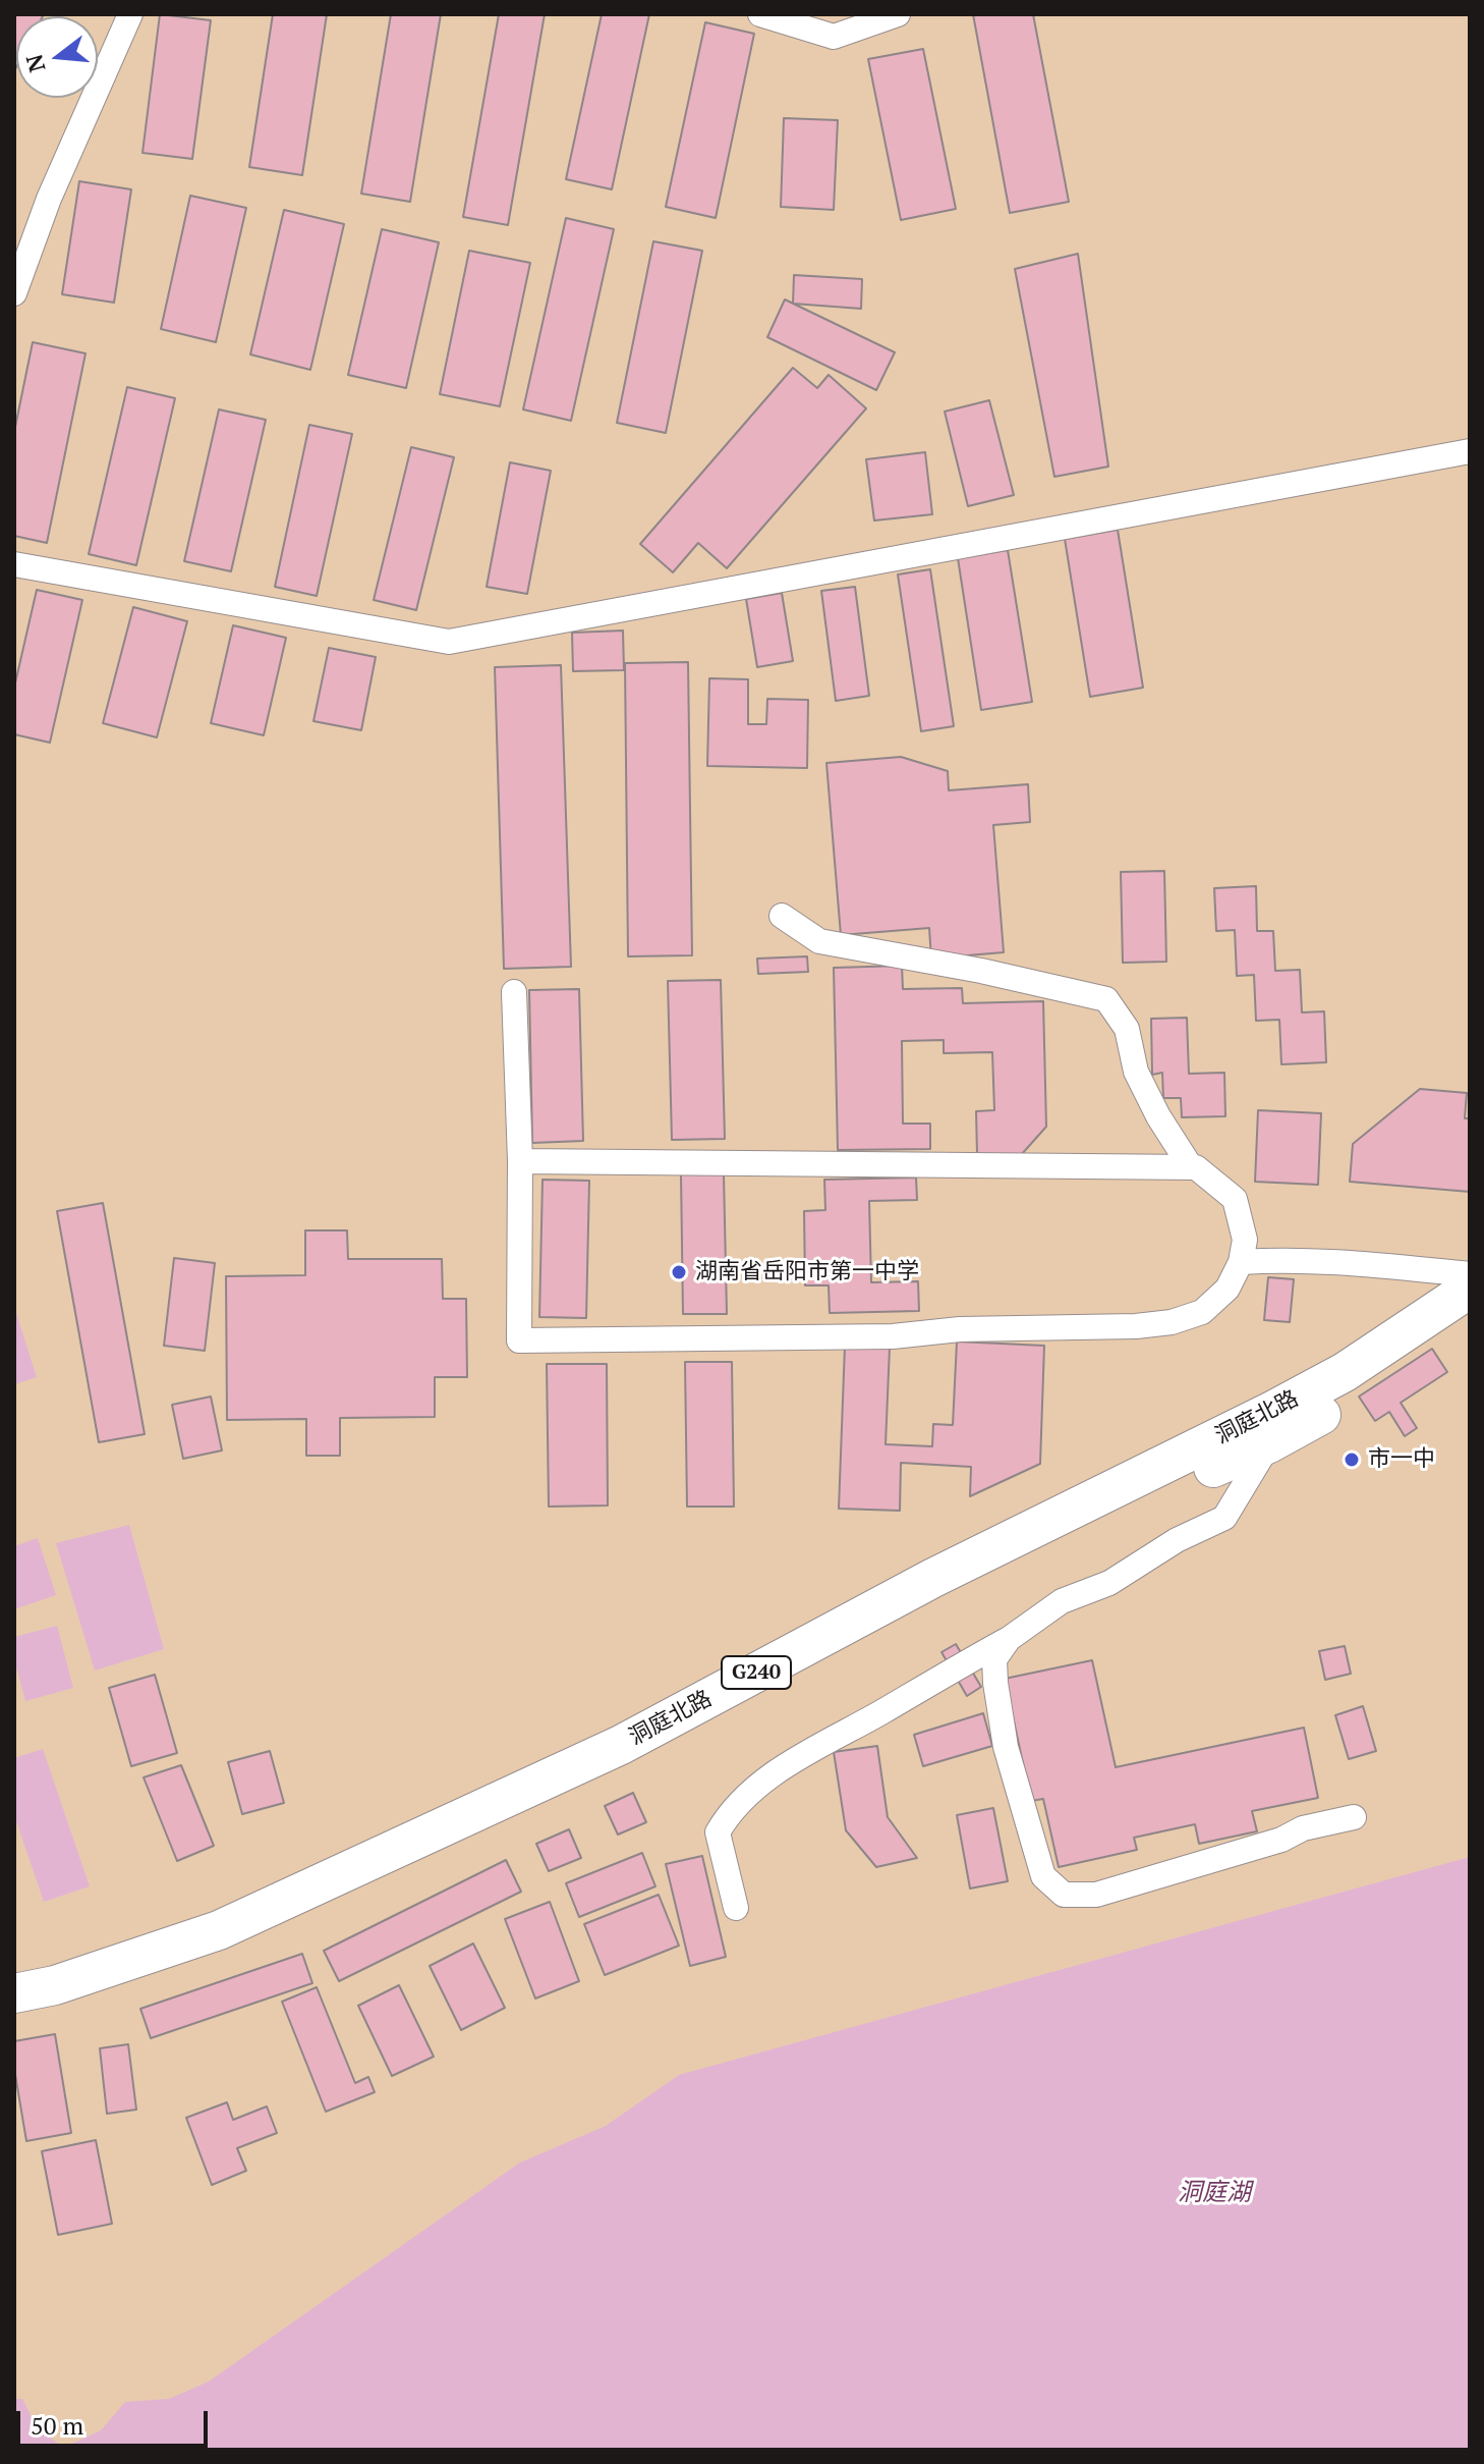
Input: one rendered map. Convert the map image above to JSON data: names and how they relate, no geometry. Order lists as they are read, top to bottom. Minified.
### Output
{"streets":{"main road":["洞庭北路","G240"]},"water":["洞庭湖"],"places":["湖南省岳阳市第一中学","市一中"],"scale_bar":"50 m","north":"left"}
